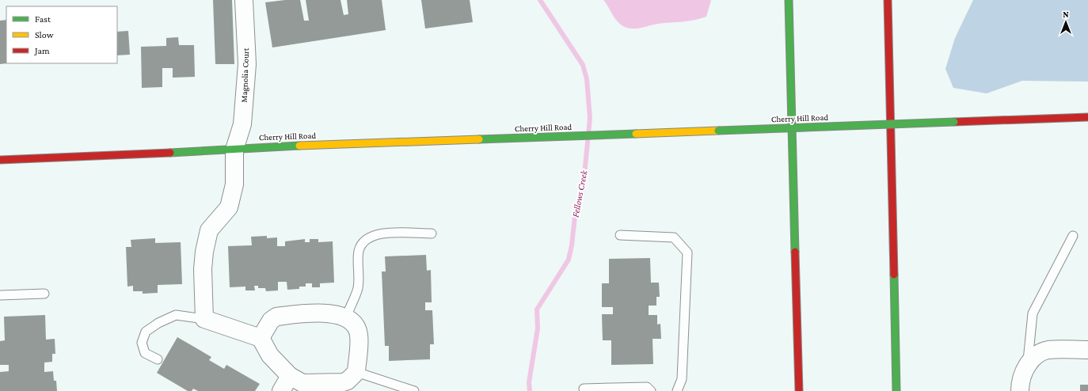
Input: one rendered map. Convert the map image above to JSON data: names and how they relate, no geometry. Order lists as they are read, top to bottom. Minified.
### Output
{"streets":{"main road":["Cherry Hill Road"],"street":["Magnolia Court"]},"crossings":[["Magnolia Court","Cherry Hill Road"]],"water":["Fellows Creek"],"legend":["Fast","Slow","Jam"],"north":"top"}
